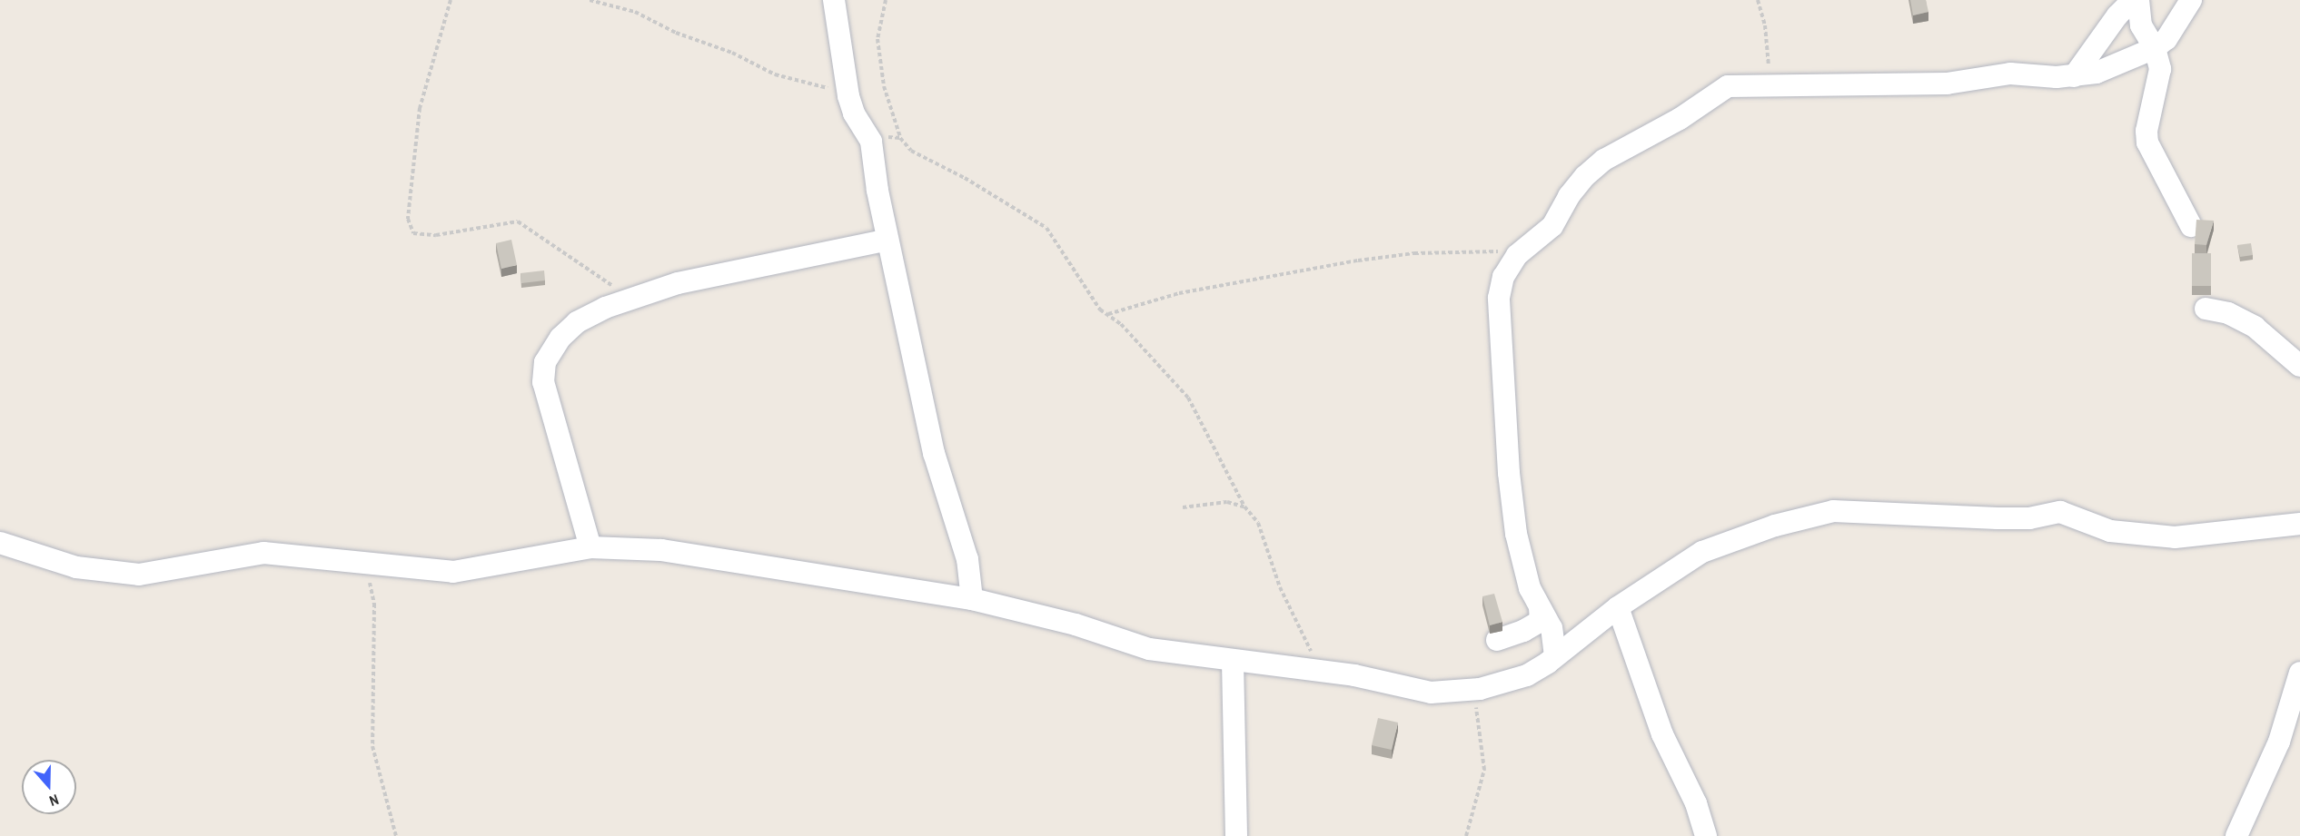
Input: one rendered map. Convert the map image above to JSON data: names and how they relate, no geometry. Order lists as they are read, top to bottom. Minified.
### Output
{"north":"bottom"}
